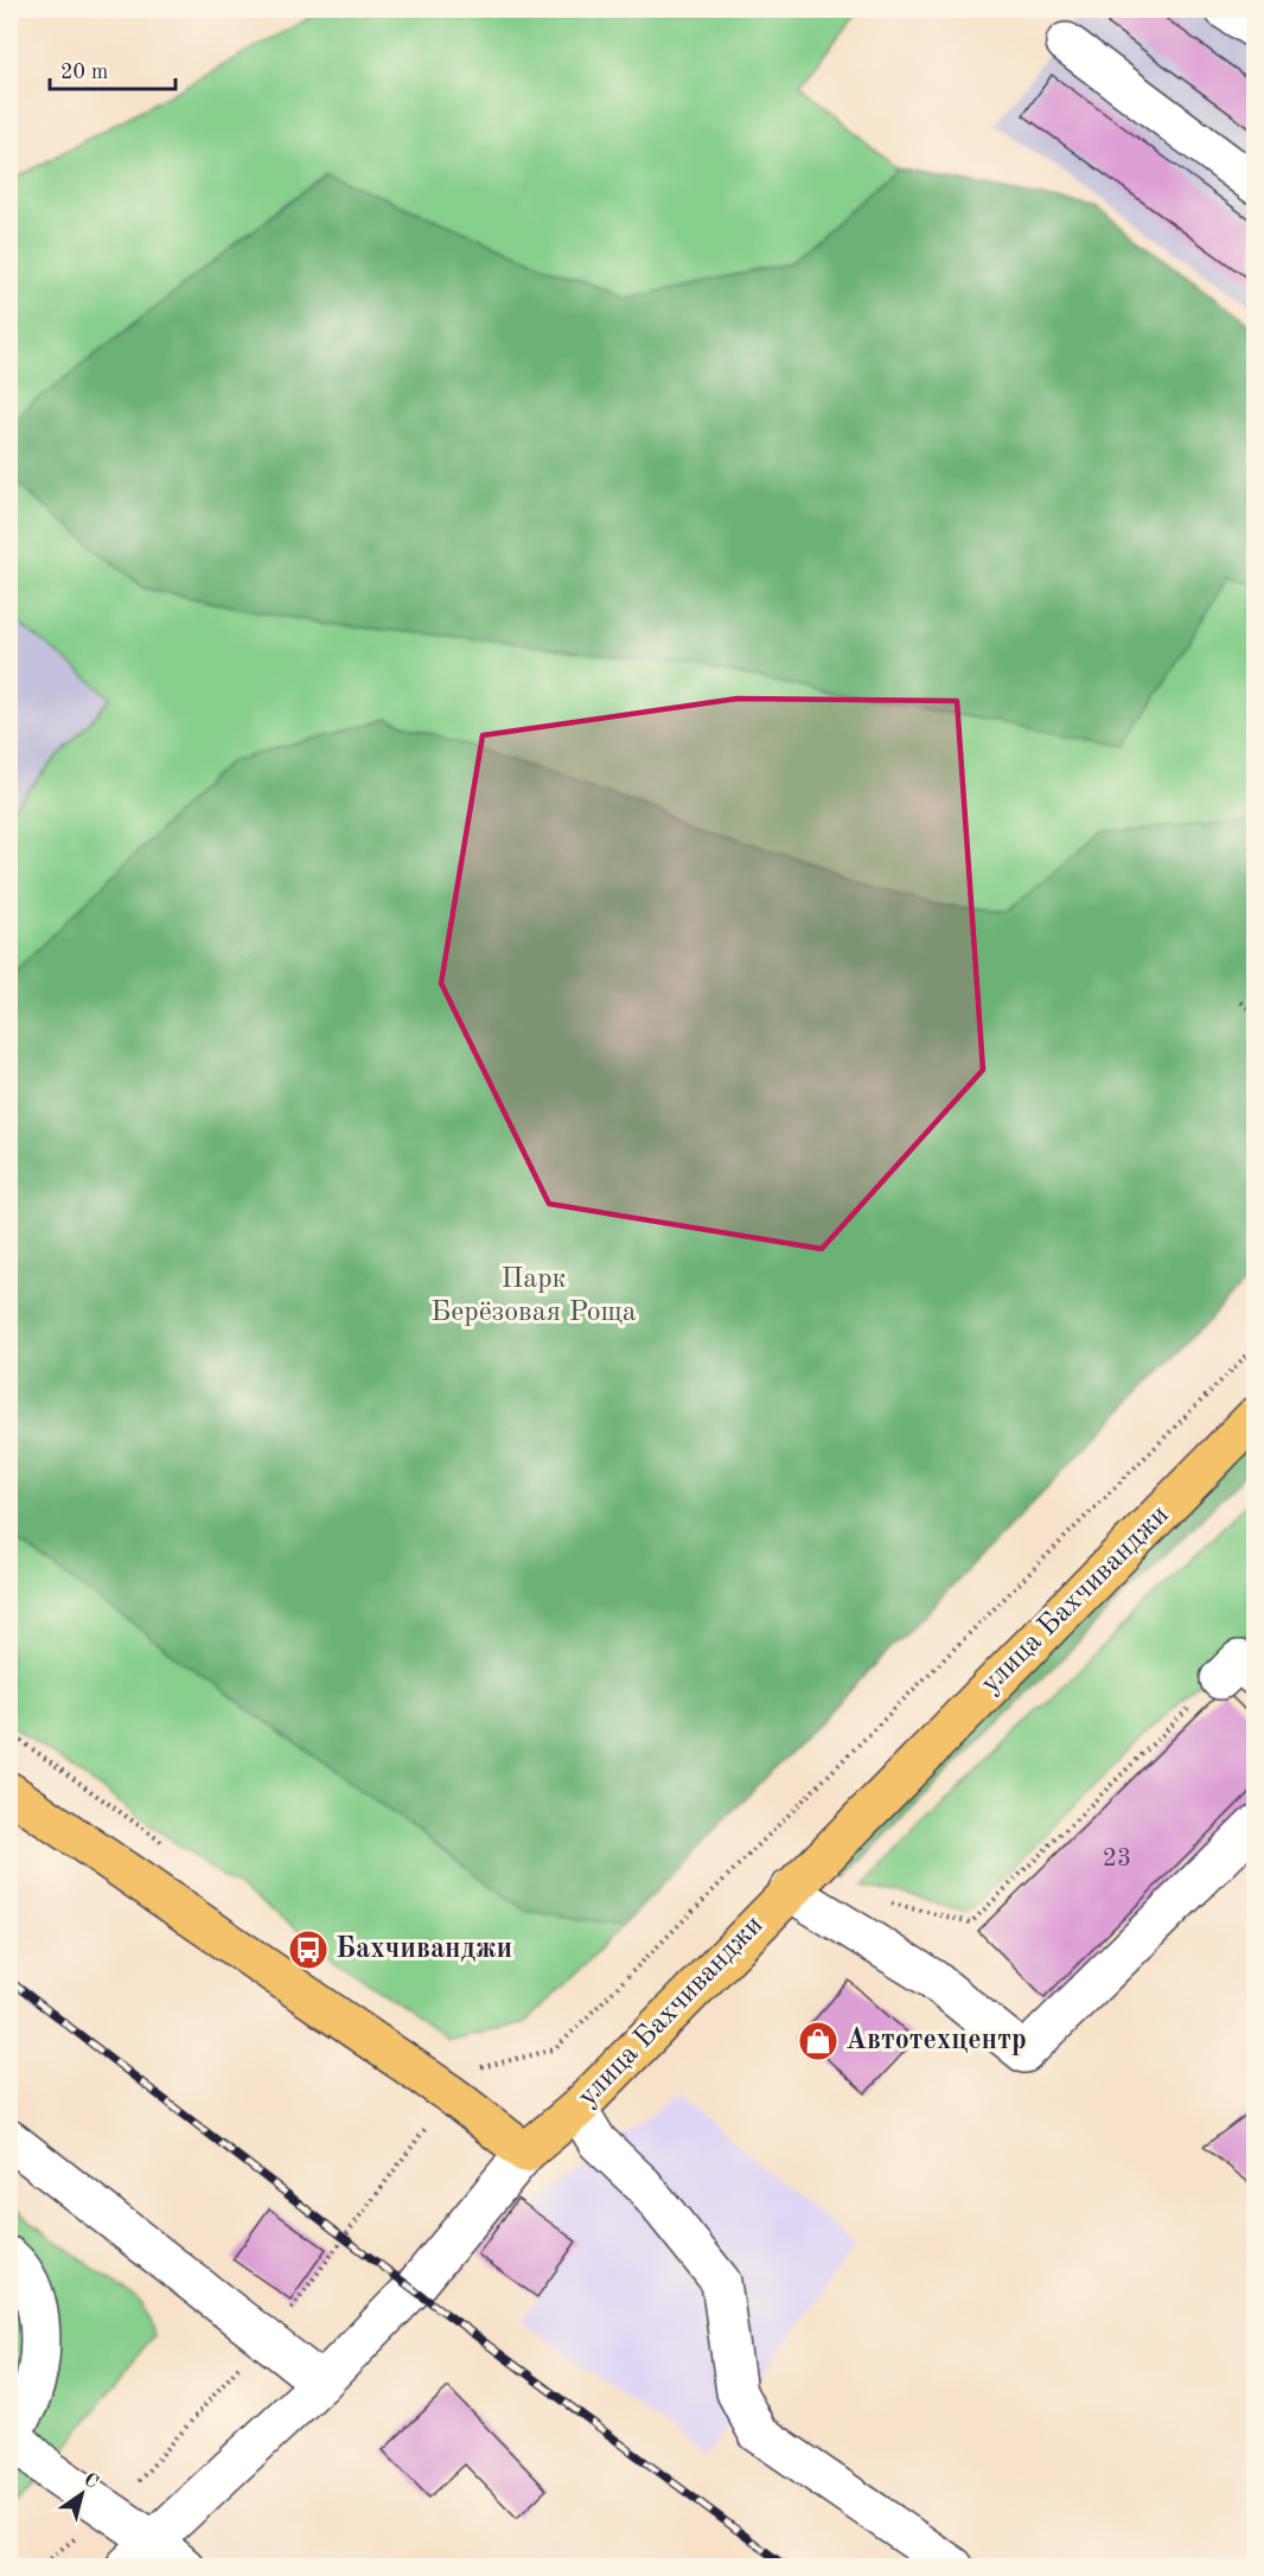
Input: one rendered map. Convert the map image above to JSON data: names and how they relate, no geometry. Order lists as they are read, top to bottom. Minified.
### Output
{"streets":{"main road":["улица Бахчиванджи"]},"parks":["Парк Берёзовая Роща"],"places":{"bus stop":["Бахчиванджи"],"shop":["Автотехцентр"]},"house_numbers":["23"],"scale_bar":"20 m","north":"top right"}
